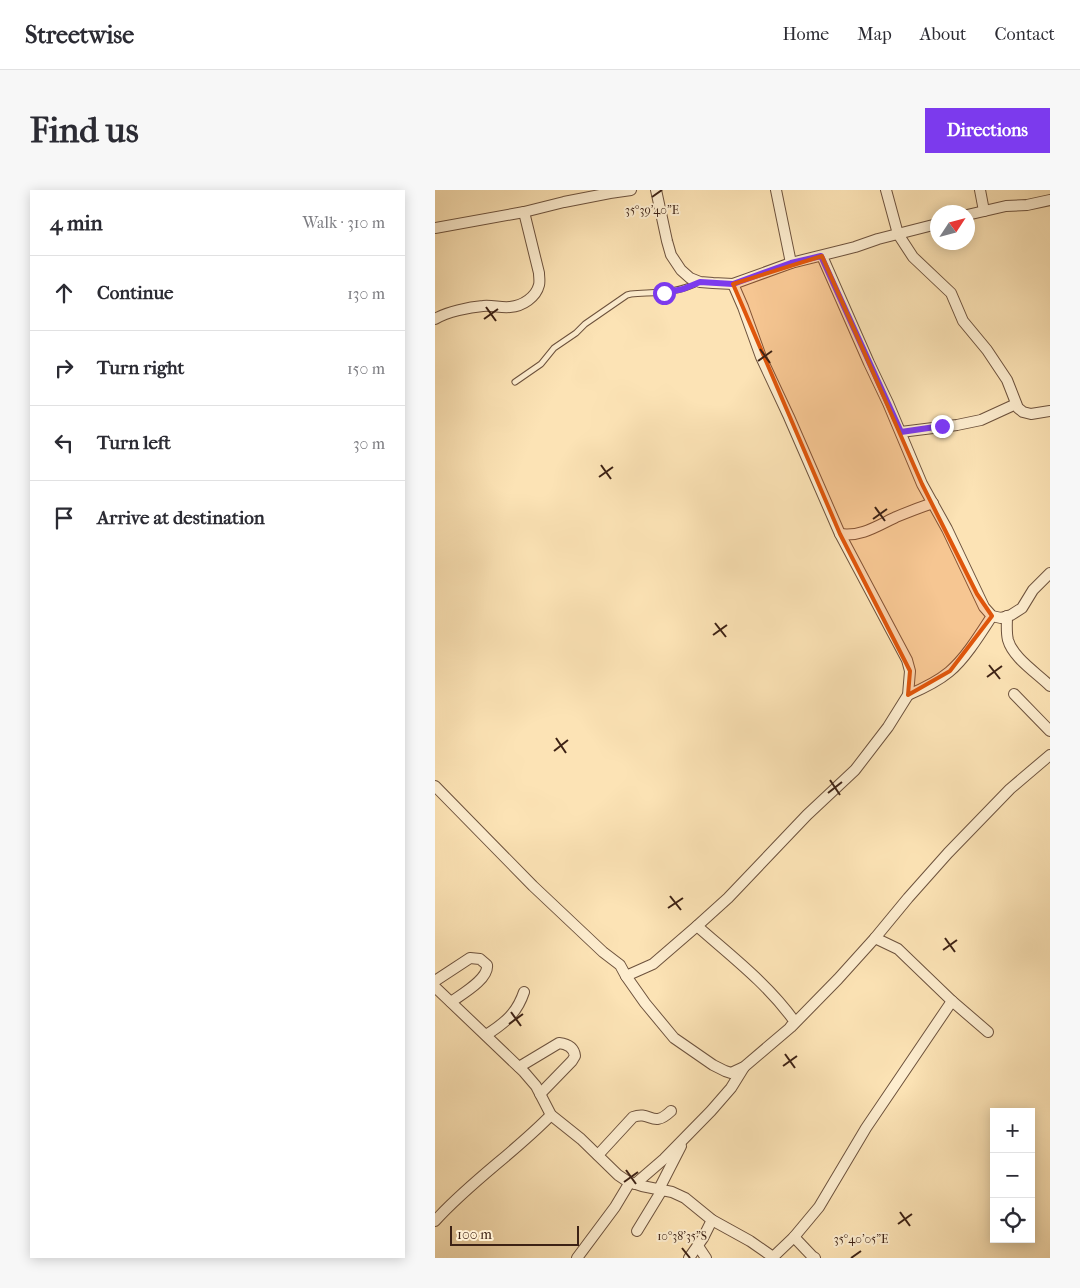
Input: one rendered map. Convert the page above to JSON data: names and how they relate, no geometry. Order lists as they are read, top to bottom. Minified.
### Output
{"scale_bar":"100 m","north":"top right","page":{"header":"Streetwise","nav":["Home","Map","About","Contact"],"buttons":"Directions","title":"Find us","heading":["4 min","Walk · 310 m"],"list":[["Continue","130 m"],["Turn right","150 m"],["Turn left","30 m"],"Arrive at destination"],"map_buttons":["+","−"],"scale":"100 m"},"coordinates":["35°39'40\"E","10°38'35\"S","35°40'05\"E"]}
